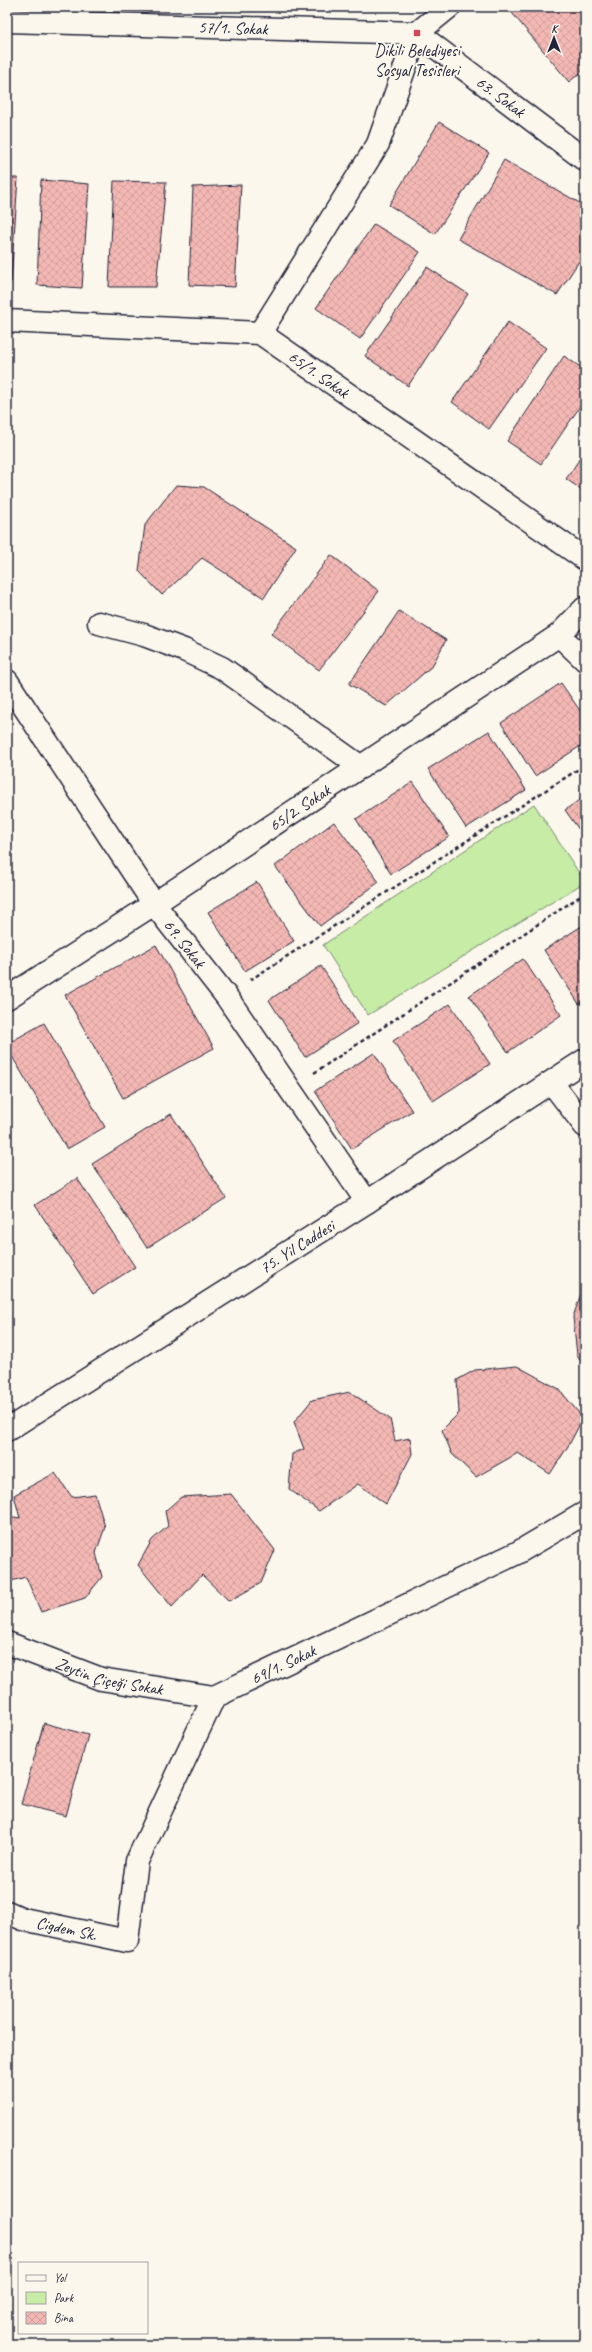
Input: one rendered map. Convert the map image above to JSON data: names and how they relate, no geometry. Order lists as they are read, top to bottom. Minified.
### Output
{"streets":{"street":["57/1. Sokak","63. Sokak","65/1. Sokak","65/2. Sokak","69. Sokak","75. Yil Caddesi","69/1. Sokak","Zeytin Çiçeği Sokak","Cigdem Sk."]},"crossings":[["57/1. Sokak","63. Sokak"],["65/2. Sokak","69. Sokak"],["69. Sokak","75. Yil Caddesi"],["69/1. Sokak","Zeytin Çiçeği Sokak"],["69/1. Sokak","Cigdem Sk."],["Zeytin Çiçeği Sokak","Cigdem Sk."]],"places":{"transit":["Dikili Belediyesi Sosyal Tesisleri"]},"legend":["Yol","Park","Bina"],"north":"top"}
